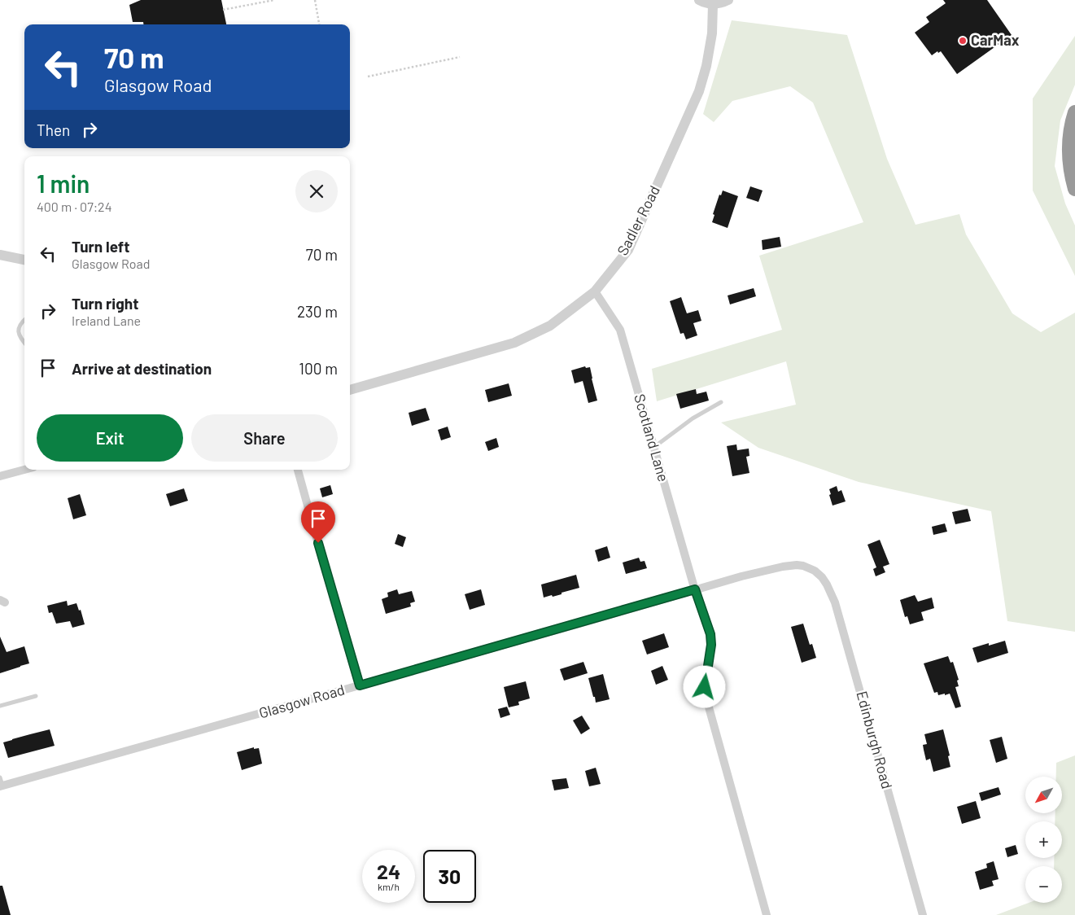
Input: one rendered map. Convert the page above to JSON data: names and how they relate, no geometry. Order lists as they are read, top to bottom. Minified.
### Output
{"streets":{"street":["Sadler Road","Scotland Lane","Glasgow Road","Edinburgh Road"]},"crossings":[["Sadler Road","Scotland Lane"],["Scotland Lane","Glasgow Road"],["Glasgow Road","Edinburgh Road"]],"places":["CarMax"],"north":"bottom left","page":{"turn":["70 m","Glasgow Road"],"then":"Then","heading":["1 min","400 m · 07:24"],"list":[{"name":"Turn left","note":"Glasgow Road","value":"70 m"},{"name":"Turn right","note":"Ireland Lane","value":"230 m"},{"name":"Arrive at destination","value":"100 m"}],"buttons":["Exit","Share"],"map_buttons":["+","−"],"speed":"24 km/h","limit":"30"}}
